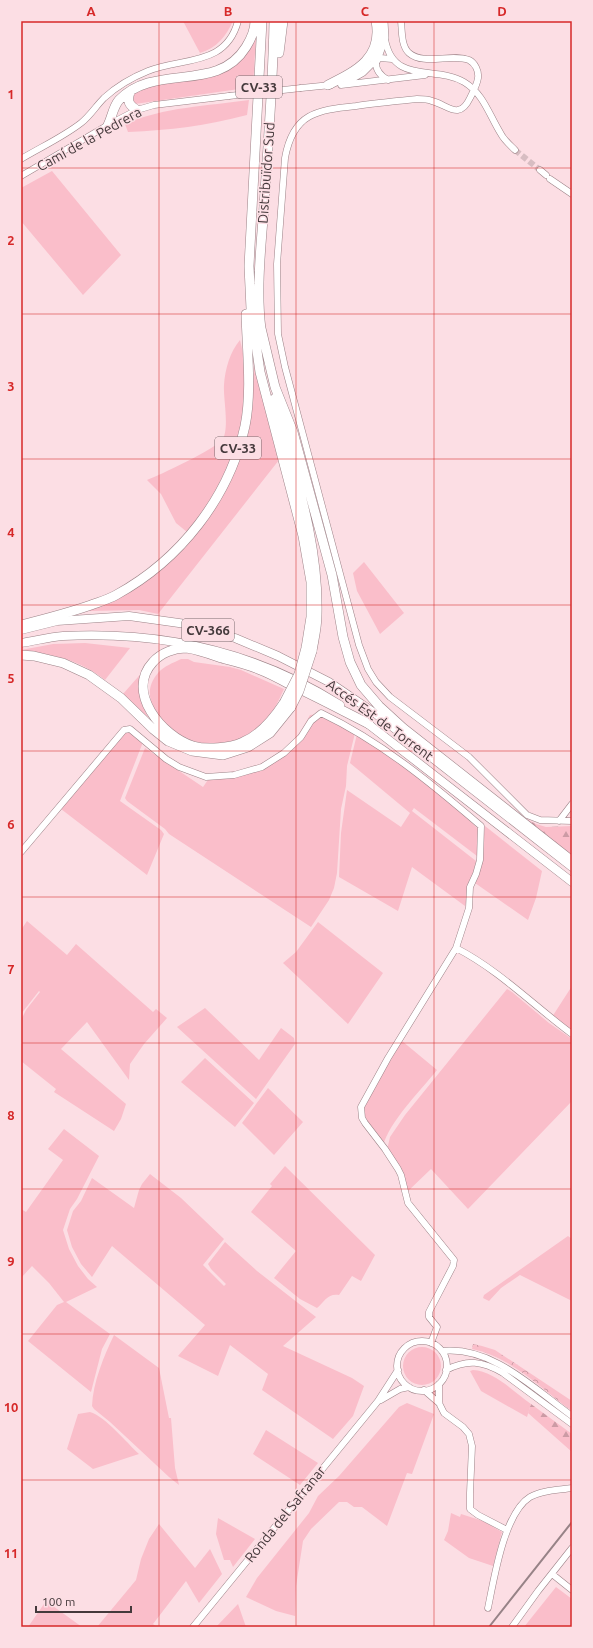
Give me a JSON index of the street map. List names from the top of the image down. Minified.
{"streets":{"highway":["CV-33","Distribuïdor Sud"],"main road":["CV-366","Accés Est de Torrent"],"street":["Camí de la Pedrera","Ronda del Safranar"]},"crossings":[["CV-33","Distribuïdor Sud"]],"scale_bar":"100 m","grid":{"columns":["A","B","C","D"],"rows":["1","2","3","4","5","6","7","8","9","10","11"]}}
